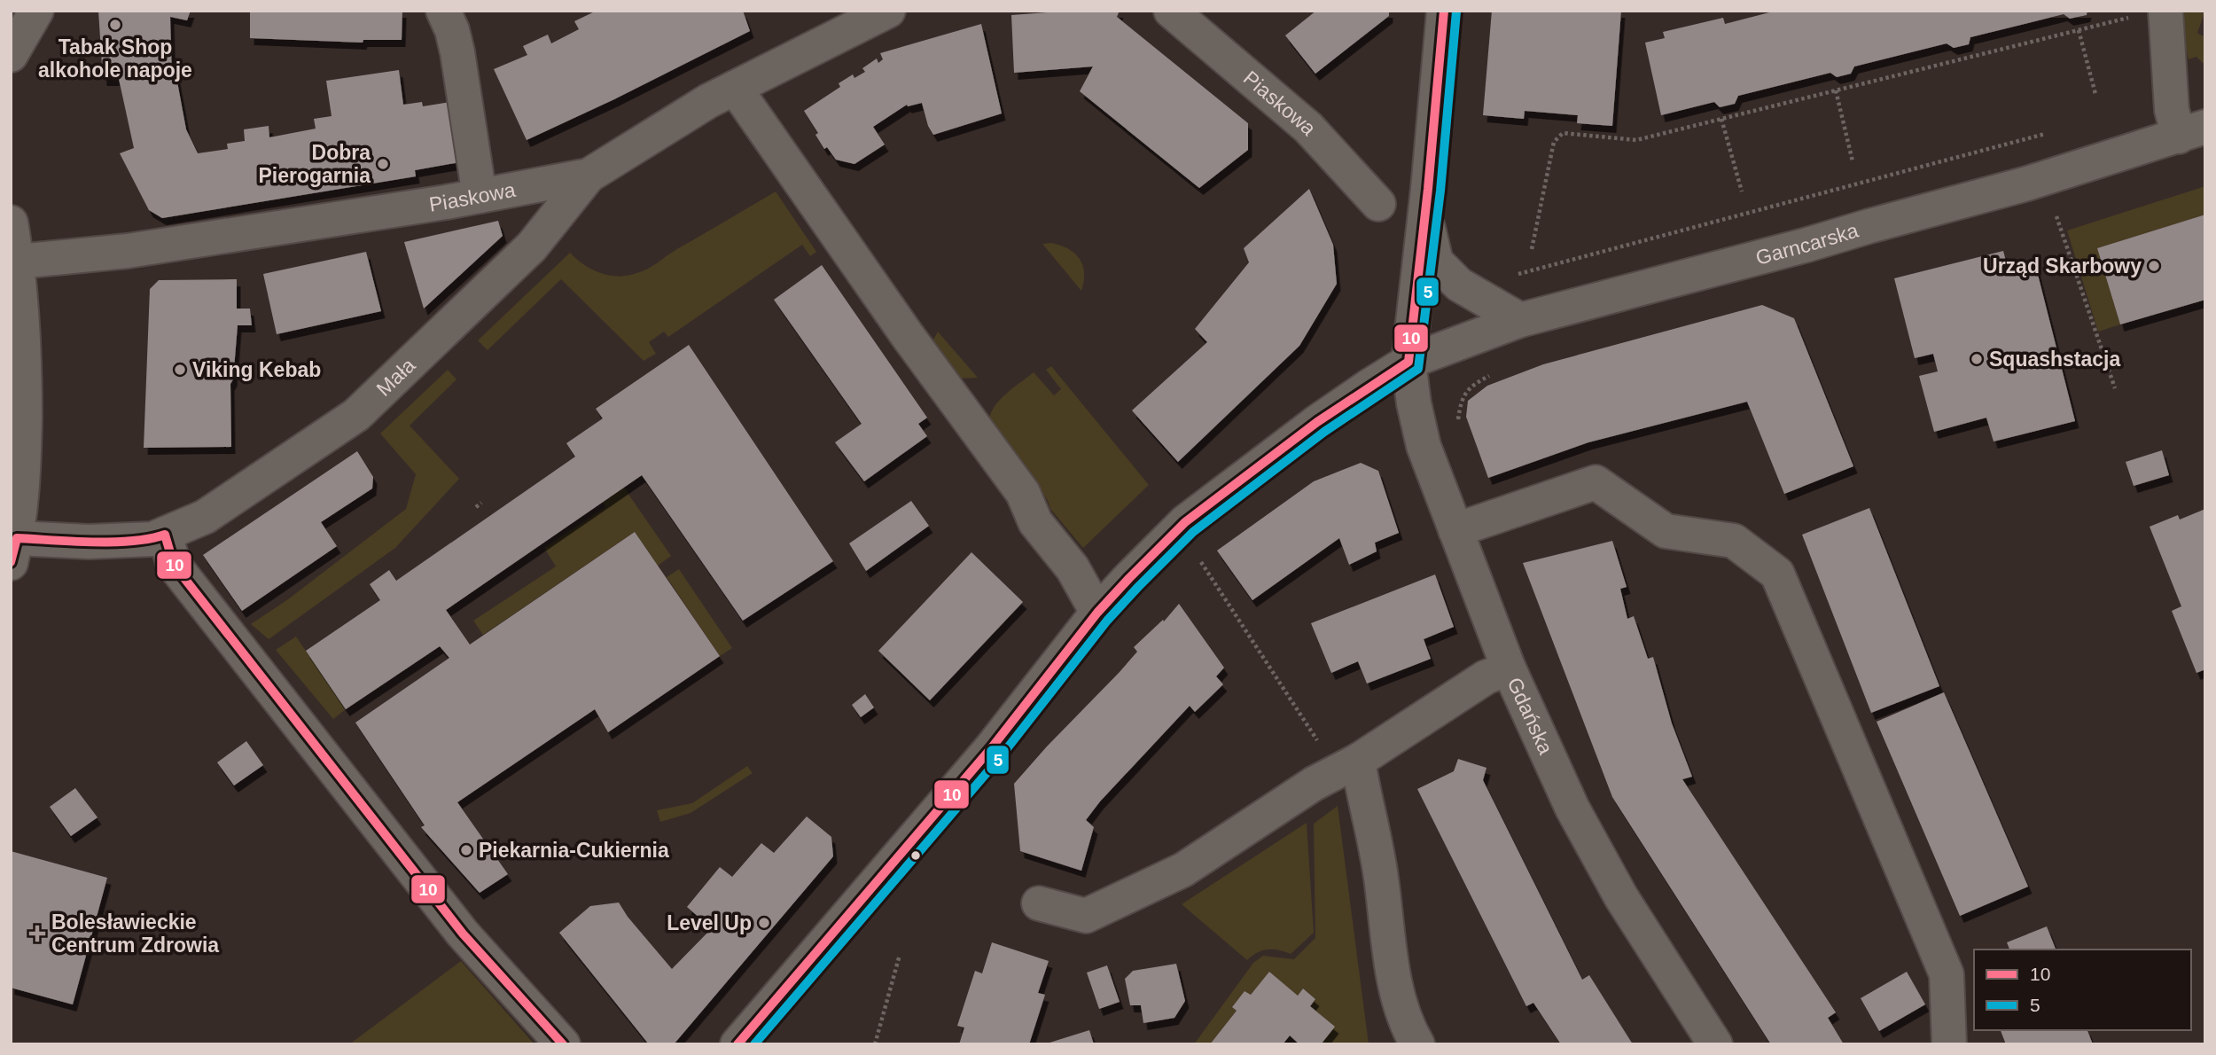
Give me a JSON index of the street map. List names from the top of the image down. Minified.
{"streets":{"street":["Piaskowa","Garncarska","Mała","Gdańska"]},"crossings":[["Piaskowa","Mała"],["Garncarska","Gdańska"]],"places":{"other":["Tabak Shop alkohole napoje","Dobra Pierogarnia","Urząd Skarbowy","Squashstacja","Viking Kebab","Piekarnia-Cukiernia","Level Up"],"health":["Bolesławieckie Centrum Zdrowia"]},"lines":["transit line 10","transit line 5"],"legend":["10","5"]}
